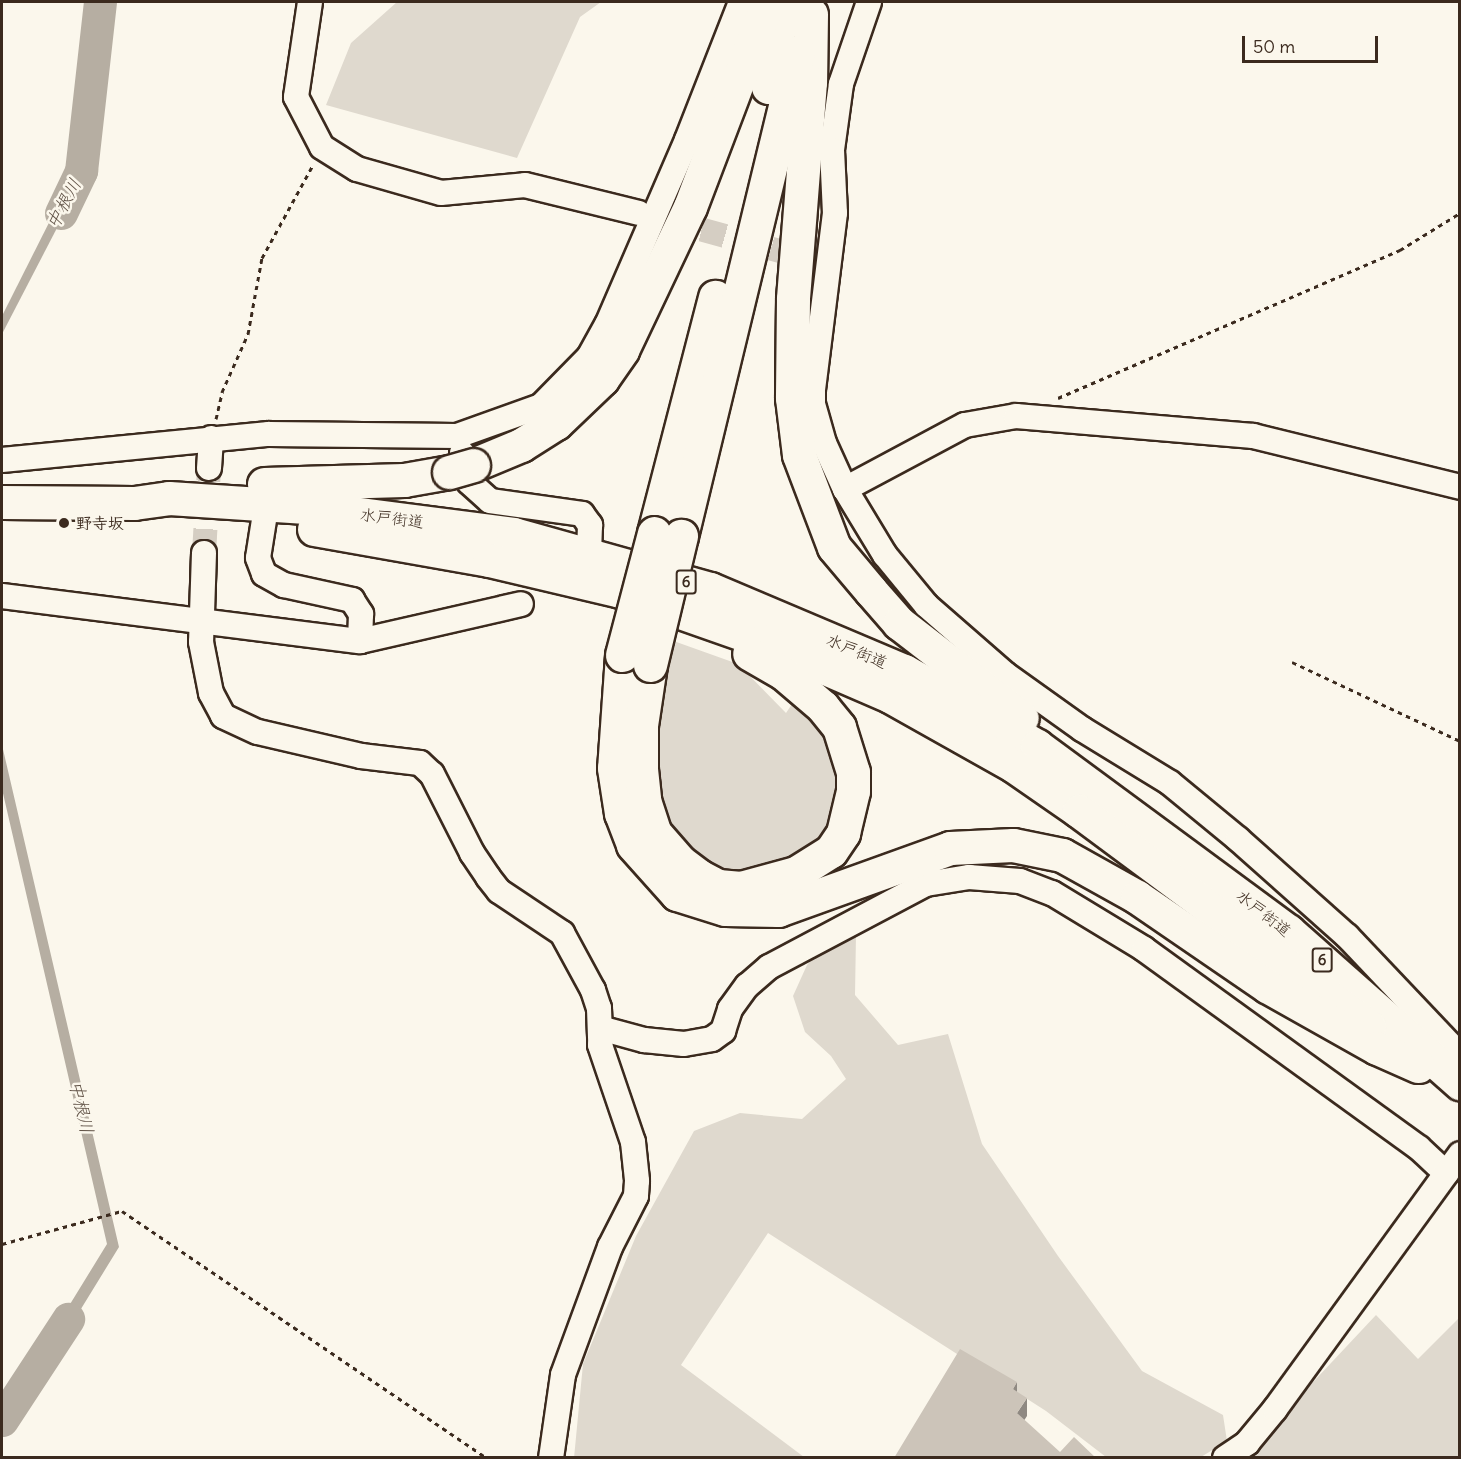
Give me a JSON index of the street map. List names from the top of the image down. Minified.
{"streets":{"highway":["水戸街道","6"]},"water":["中根川"],"places":["野寺坂"],"scale_bar":"50 m"}
